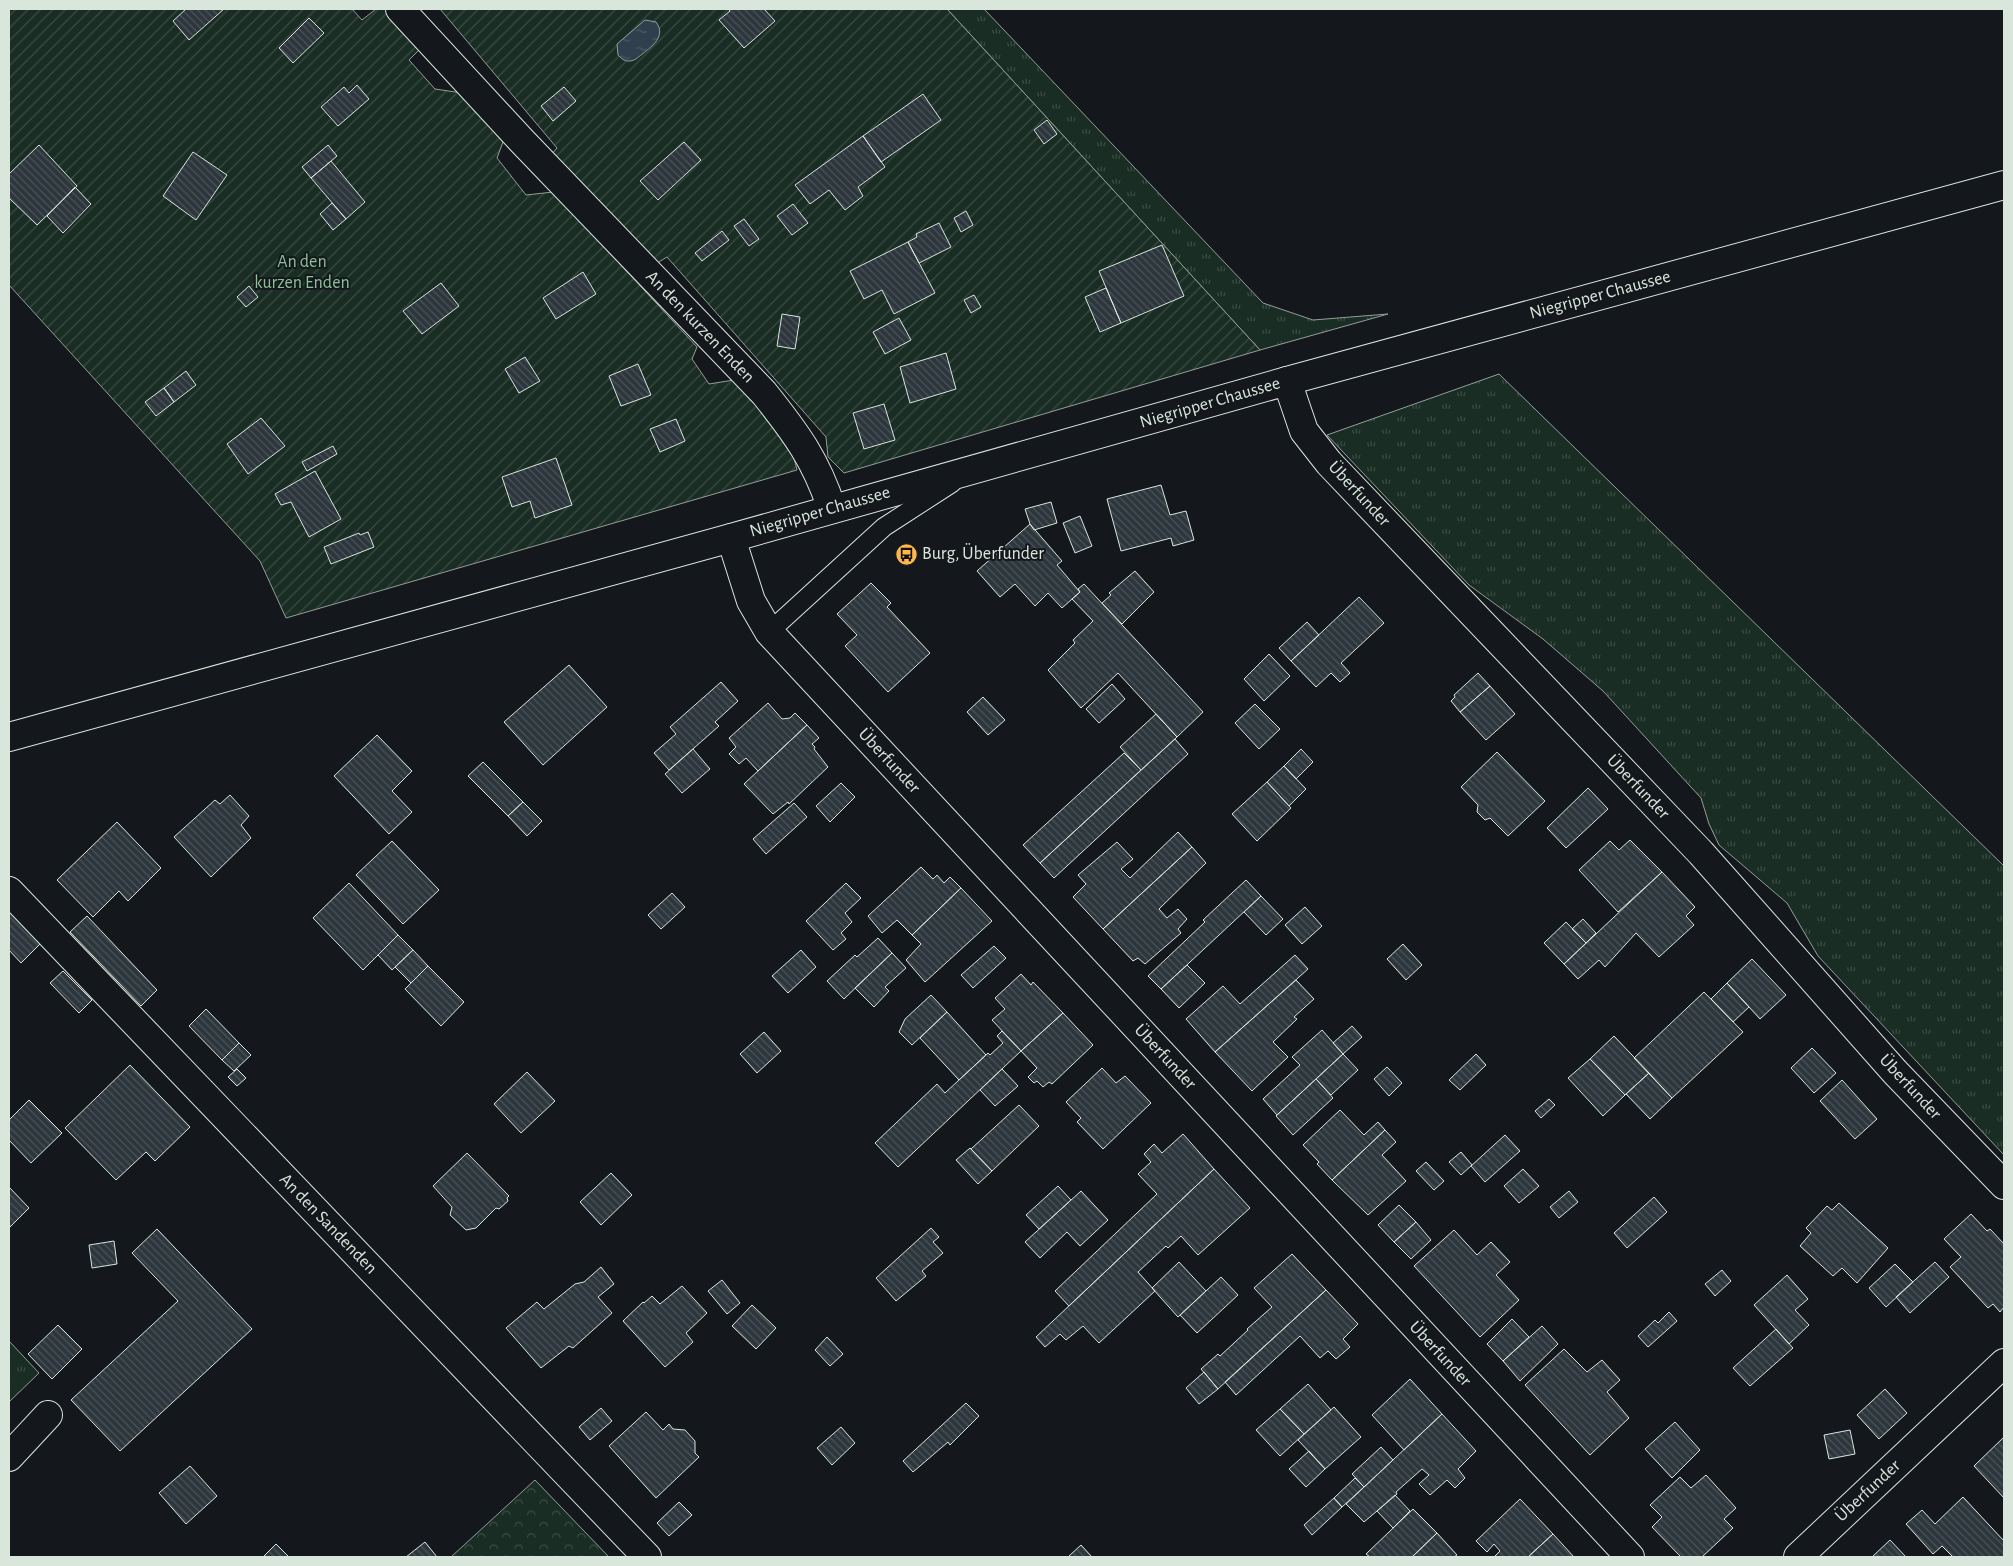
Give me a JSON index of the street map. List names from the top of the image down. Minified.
{"streets":{"street":["Niegripper Chaussee","An den kurzen Enden","Überfunder","An den Sandenden"]},"crossings":[["Niegripper Chaussee","An den kurzen Enden"],["Niegripper Chaussee","Überfunder"]],"parks":["An den kurzen Enden"],"places":{"bus stop":["Burg, Überfunder"]}}
